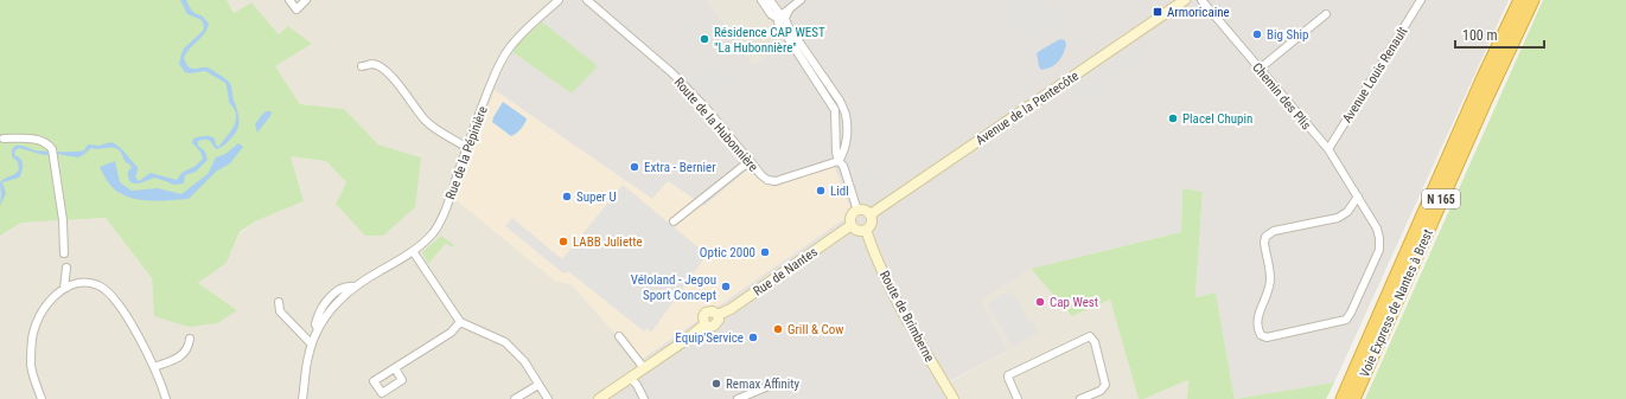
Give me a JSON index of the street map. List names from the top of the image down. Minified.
{"streets":{"highway":["N 165","Voie Express de Nantes à Brest"],"main road":["Avenue de la Pentecôte","Rue de Nantes","Route de Brimberne"],"street":["Avenue Louis Renault","Chemin des Plis","Route de la Hubonnière","Rue de la Pépinière"]},"crossings":[["Avenue Louis Renault","Chemin des Plis"],["Avenue de la Pentecôte","Rue de Nantes"],["Avenue de la Pentecôte","Route de Brimberne"],["Rue de Nantes","Route de Brimberne"]],"places":{"transit":["Armoricaine"],"other":["Big Ship","Résidence CAP WEST \"La Hubonnière\"","Placel Chupin","Extra - Bernier","Lidl","Super U","LABB Juliette","Optic 2000","Véloland - Jegou Sport Concept","Cap West","Grill & Cow","Equip'Service","Remax Affinity"]},"scale_bar":"100 m"}
